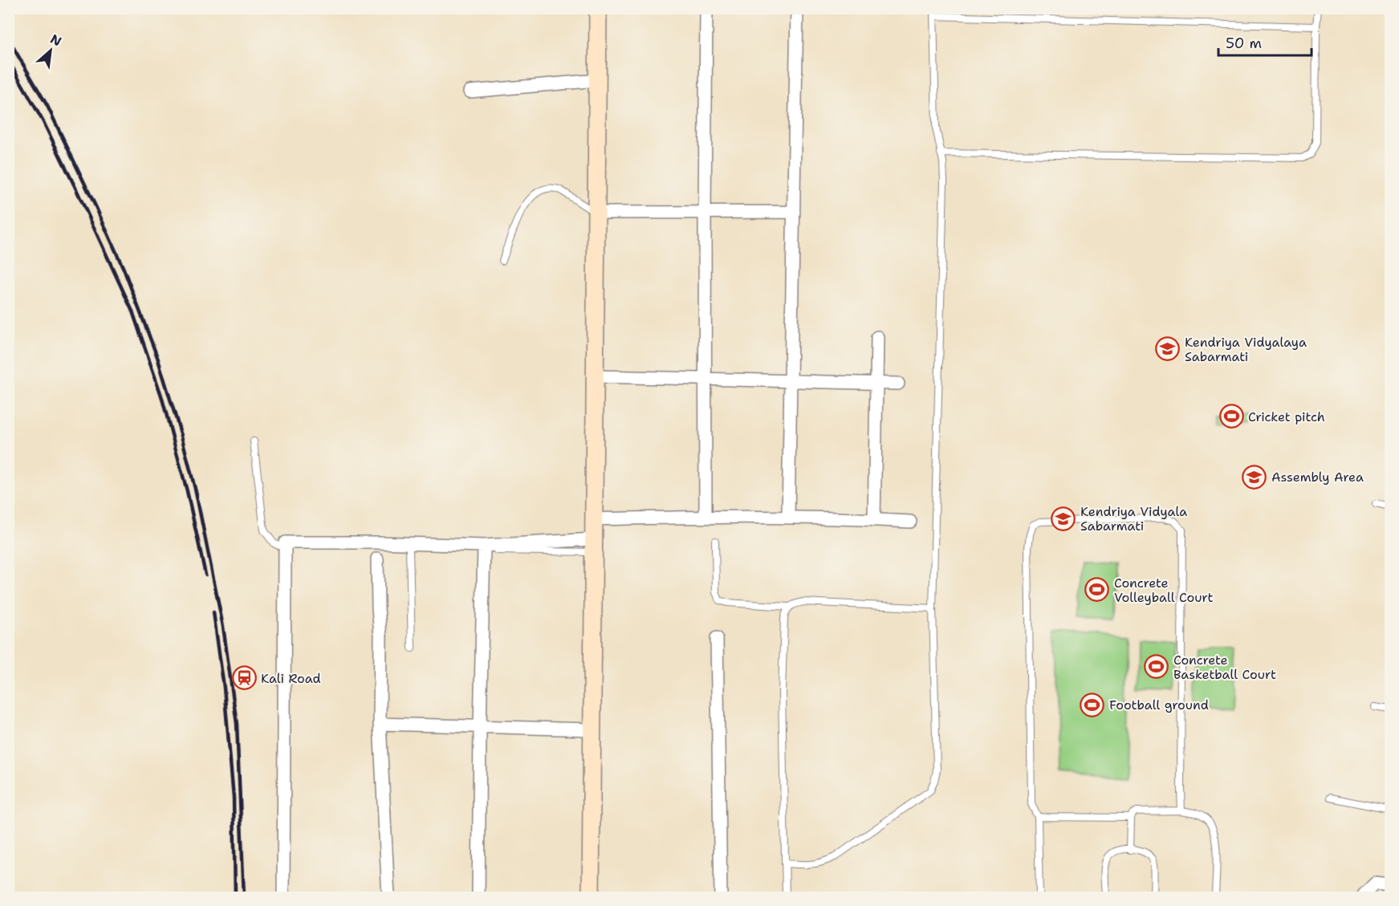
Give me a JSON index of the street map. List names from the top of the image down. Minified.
{"places":{"school or university":["Kendriya Vidyalaya Sabarmati","Assembly Area","Kendriya Vidyala Sabarmati"],"sports":["Cricket pitch","Concrete Volleyball Court","Concrete Basketball Court","Football ground"],"station":["Kali Road"]},"scale_bar":"50 m","north":"top right"}
